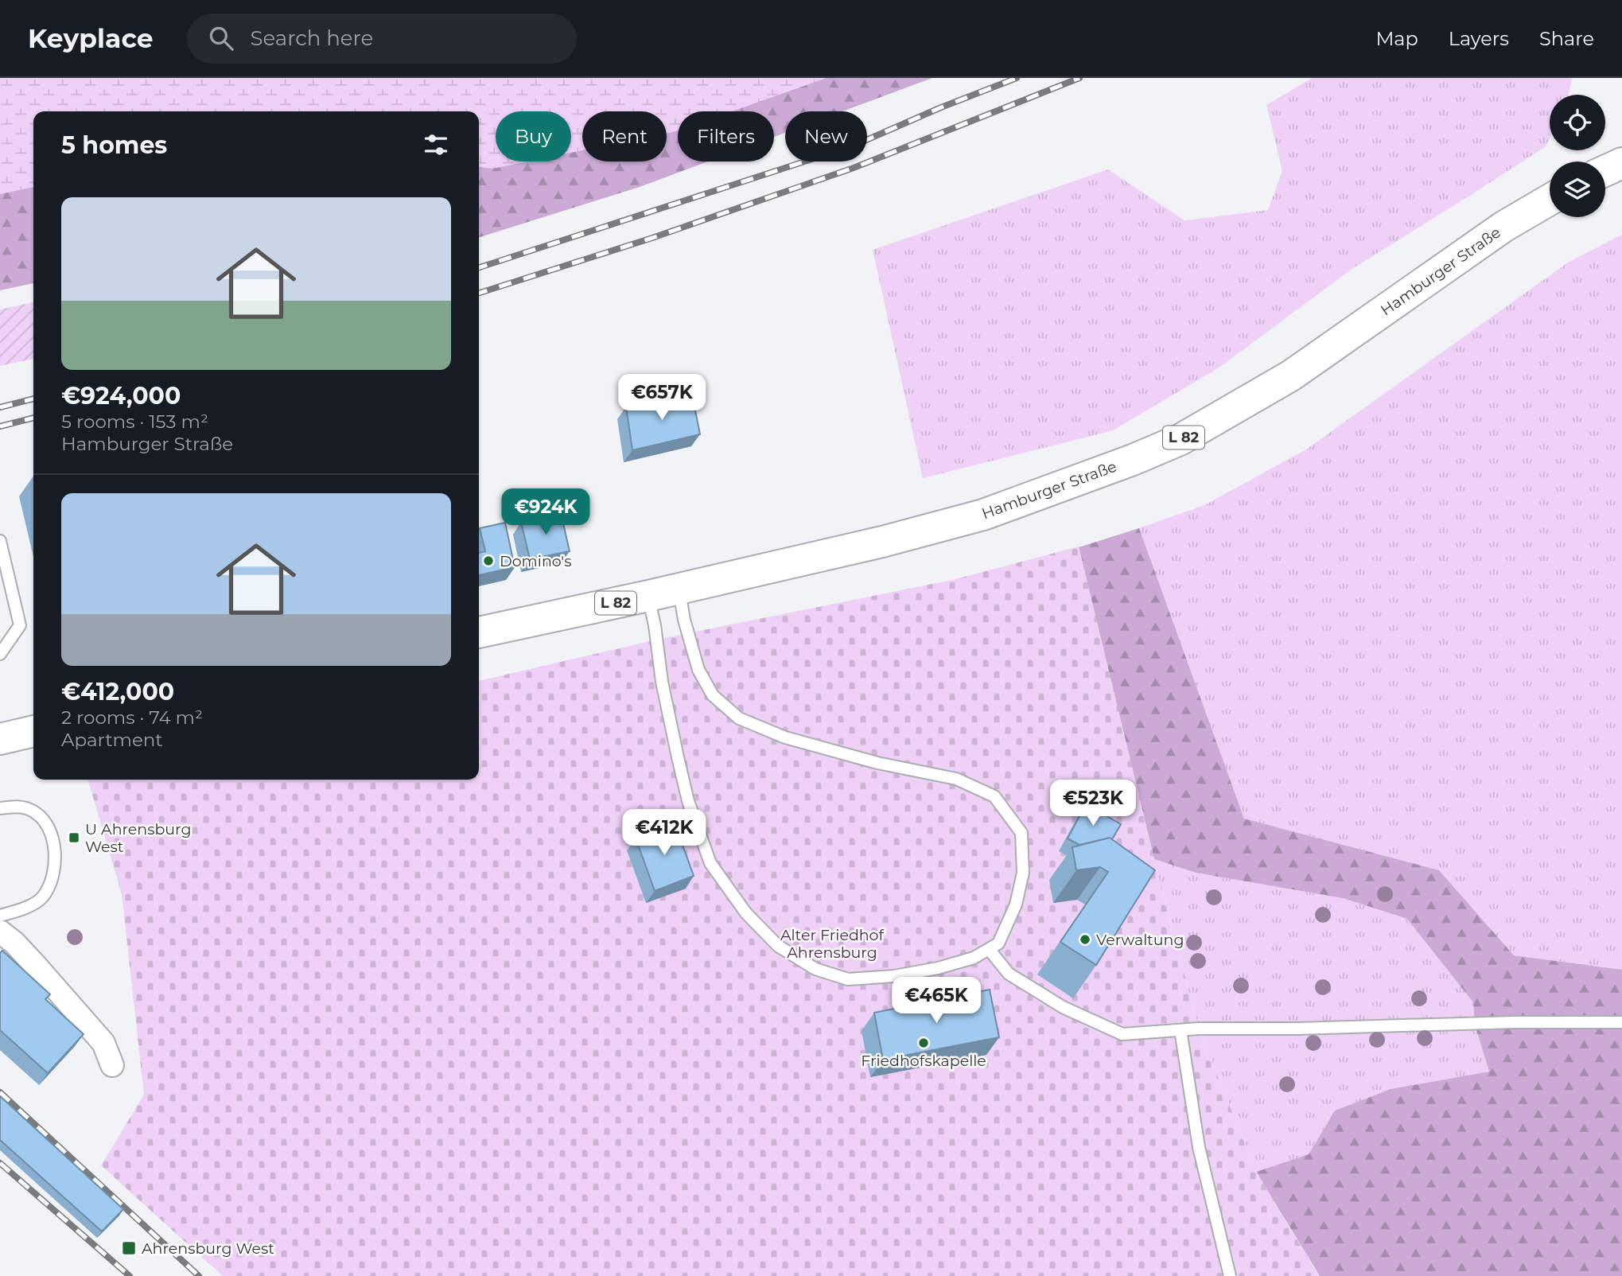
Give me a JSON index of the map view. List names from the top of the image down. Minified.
{"streets":{"main road":["Hamburger Straße","L 82"]},"parks":["Alter Friedhof Ahrensburg"],"places":{"other":["Domino's","Verwaltung","Friedhofskapelle"],"transit":["U Ahrensburg West","Ahrensburg West"]},"page":{"header":"Keyplace","search":"Search here","nav":["Map","Layers","Share"],"chip":["Buy","Rent","Filters","New"],"heading":"5 homes","list":[{"name":"€924,000","note":"5 rooms · 153 m² · Hamburger Straße"},{"name":"€412,000","note":"2 rooms · 74 m² · Apartment"}],"price":["€657K","€924K","€523K","€412K","€465K"]}}
